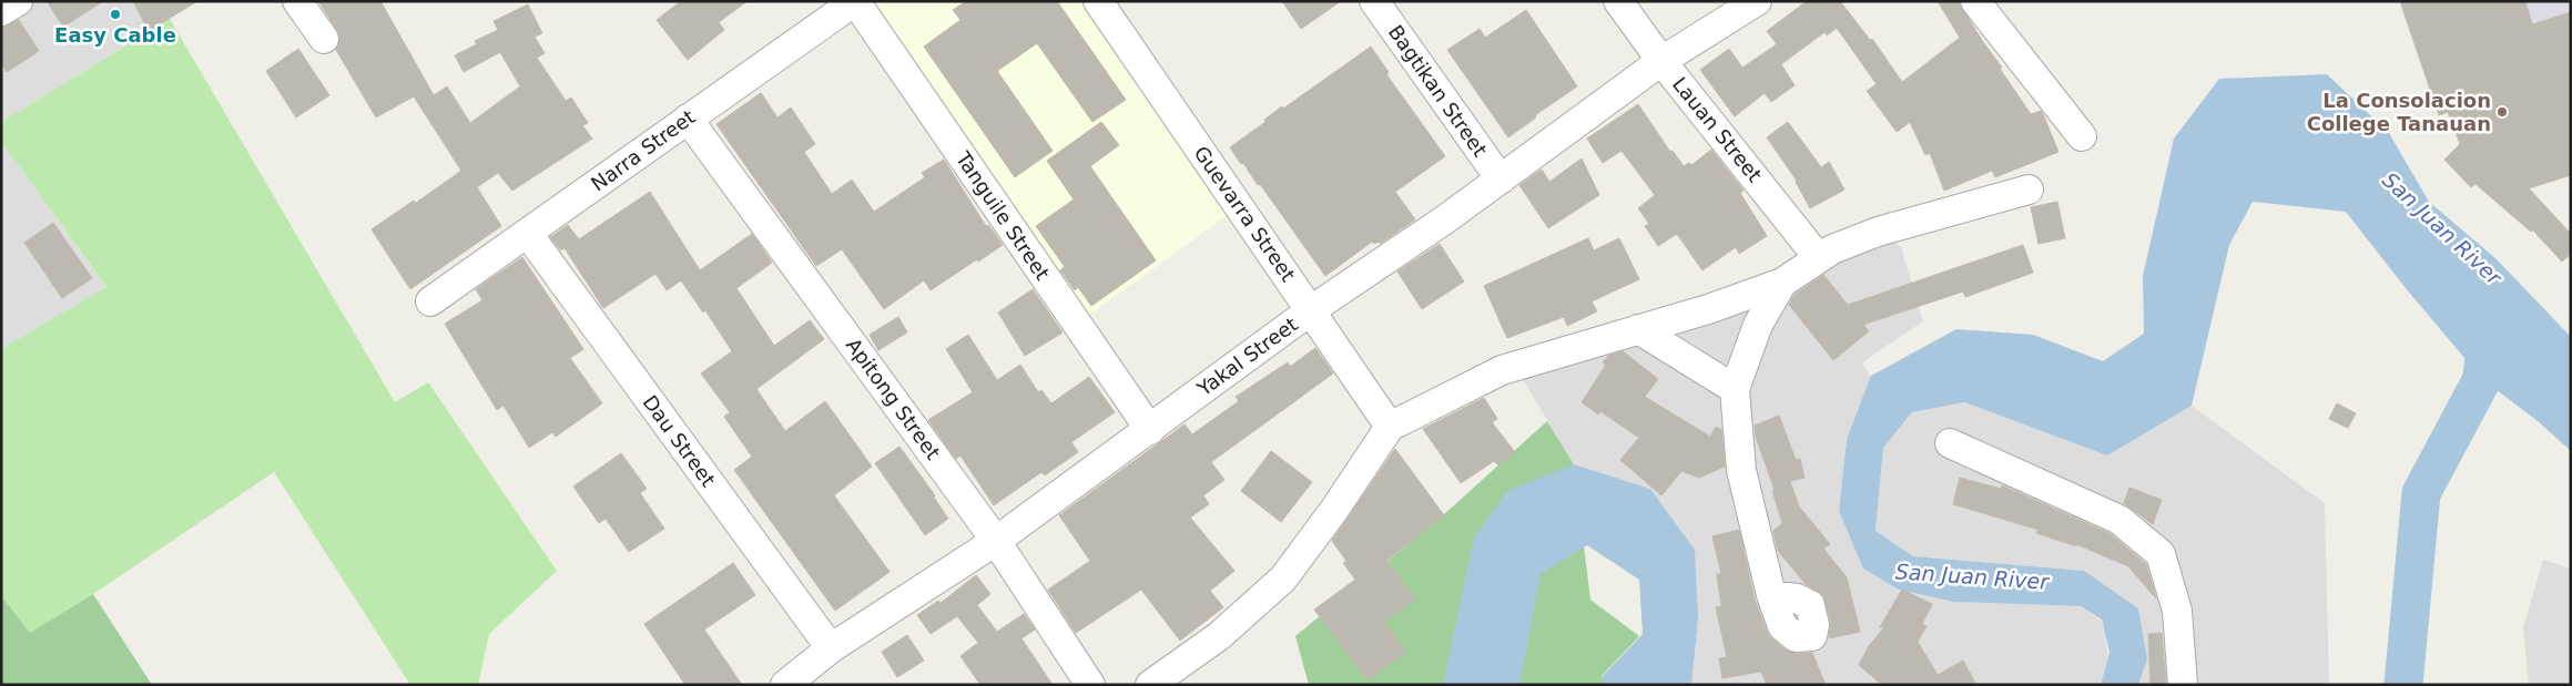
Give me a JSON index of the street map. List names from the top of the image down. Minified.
{"streets":{"street":["Bagtikan Street","Lauan Street","Narra Street","Guevarra Street","Tanguile Street","Yakal Street","Apitong Street","Dau Street"]},"crossings":[["Bagtikan Street","Yakal Street"],["Lauan Street","Yakal Street"],["Narra Street","Tanguile Street"],["Narra Street","Apitong Street"],["Narra Street","Dau Street"],["Guevarra Street","Yakal Street"],["Tanguile Street","Yakal Street"],["Yakal Street","Apitong Street"],["Yakal Street","Dau Street"]],"water":["San Juan River"],"places":["Easy Cable","La Consolacion College Tanauan"]}
